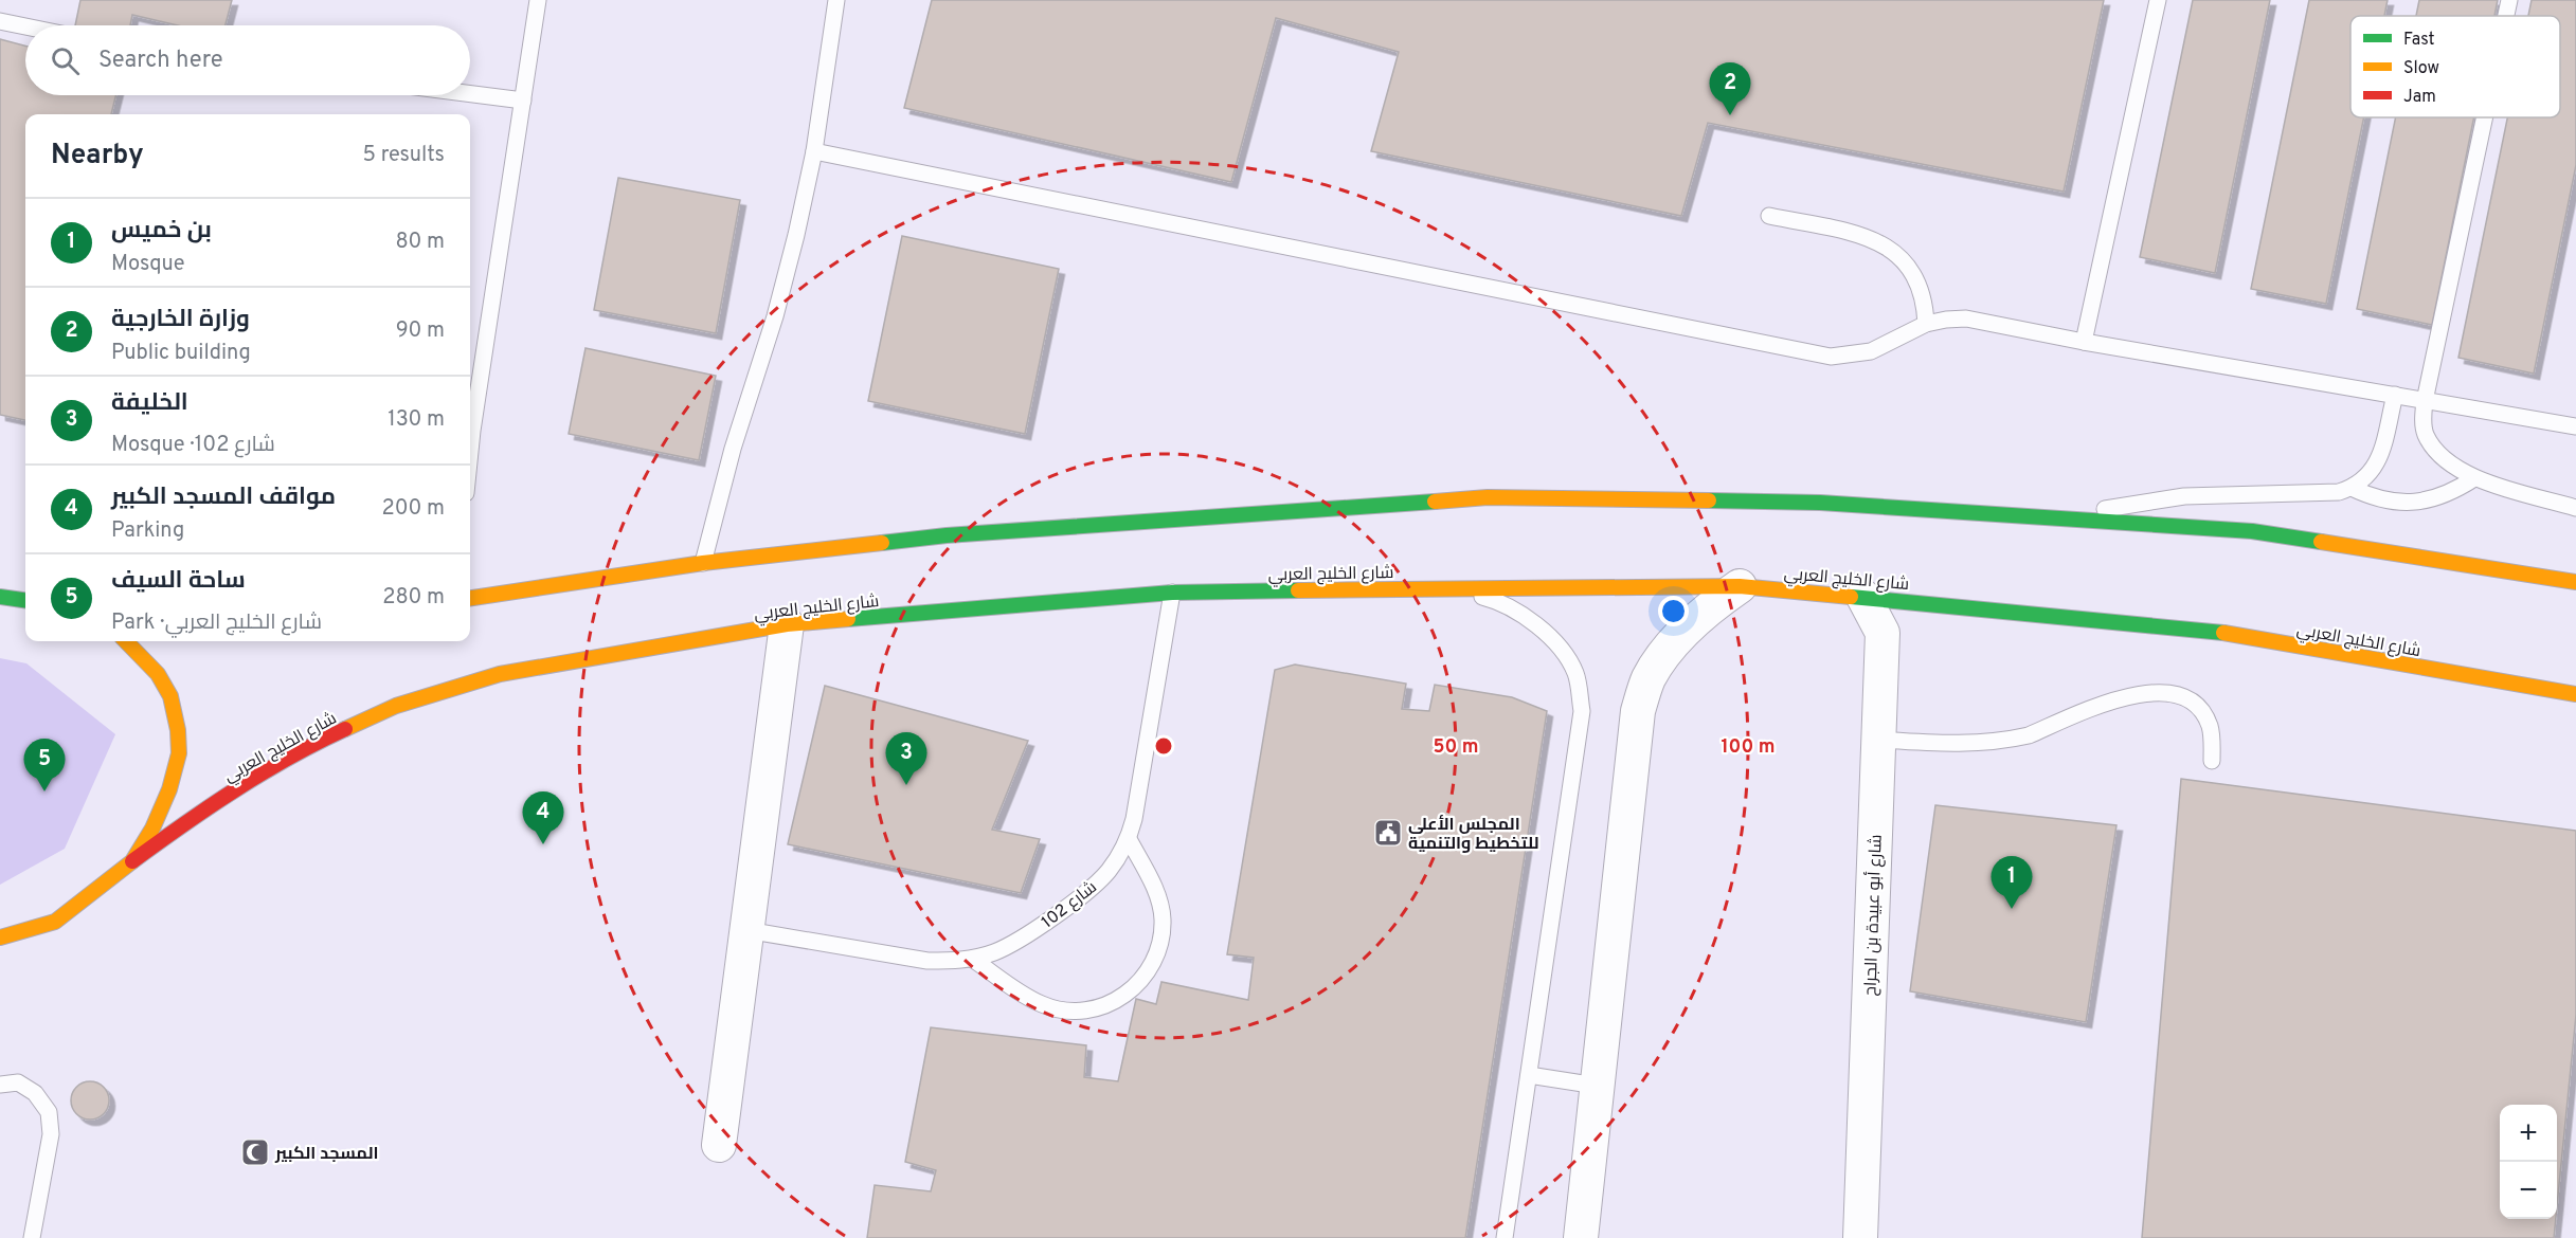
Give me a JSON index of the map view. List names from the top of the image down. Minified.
{"streets":{"main road":["شارع الخليج العربي"],"street":["شارع أبو عبيدة بن الجراح"],"lane":["شارع 102"]},"crossings":[["شارع الخليج العربي","شارع 102"],["شارع الخليج العربي","شارع أبو عبيدة بن الجراح"]],"places":{"public building":["المجلس الأعلى للتخطيط والتنمية"],"mosque":["المسجد الكبير"]},"legend":["Fast","Slow","Jam"],"page":{"search":"Search here","pins":["2","3","5","4","1"],"heading":["Nearby","5 results"],"list":[{"mark":"1","name":"بن خميس","note":"Mosque","value":"80 m"},{"mark":"2","name":"وزارة الخارجية","note":"Public building","value":"90 m"},{"mark":"3","name":"الخليفة","note":"Mosque · شارع 102","value":"130 m"},{"mark":"4","name":"مواقف المسجد الكبير","note":"Parking","value":"200 m"},{"mark":"5","name":"ساحة السيف","note":"Park · شارع الخليج العربي","value":"280 m"}],"map_buttons":["+","−"]},"rings":["50 m","100 m"]}
